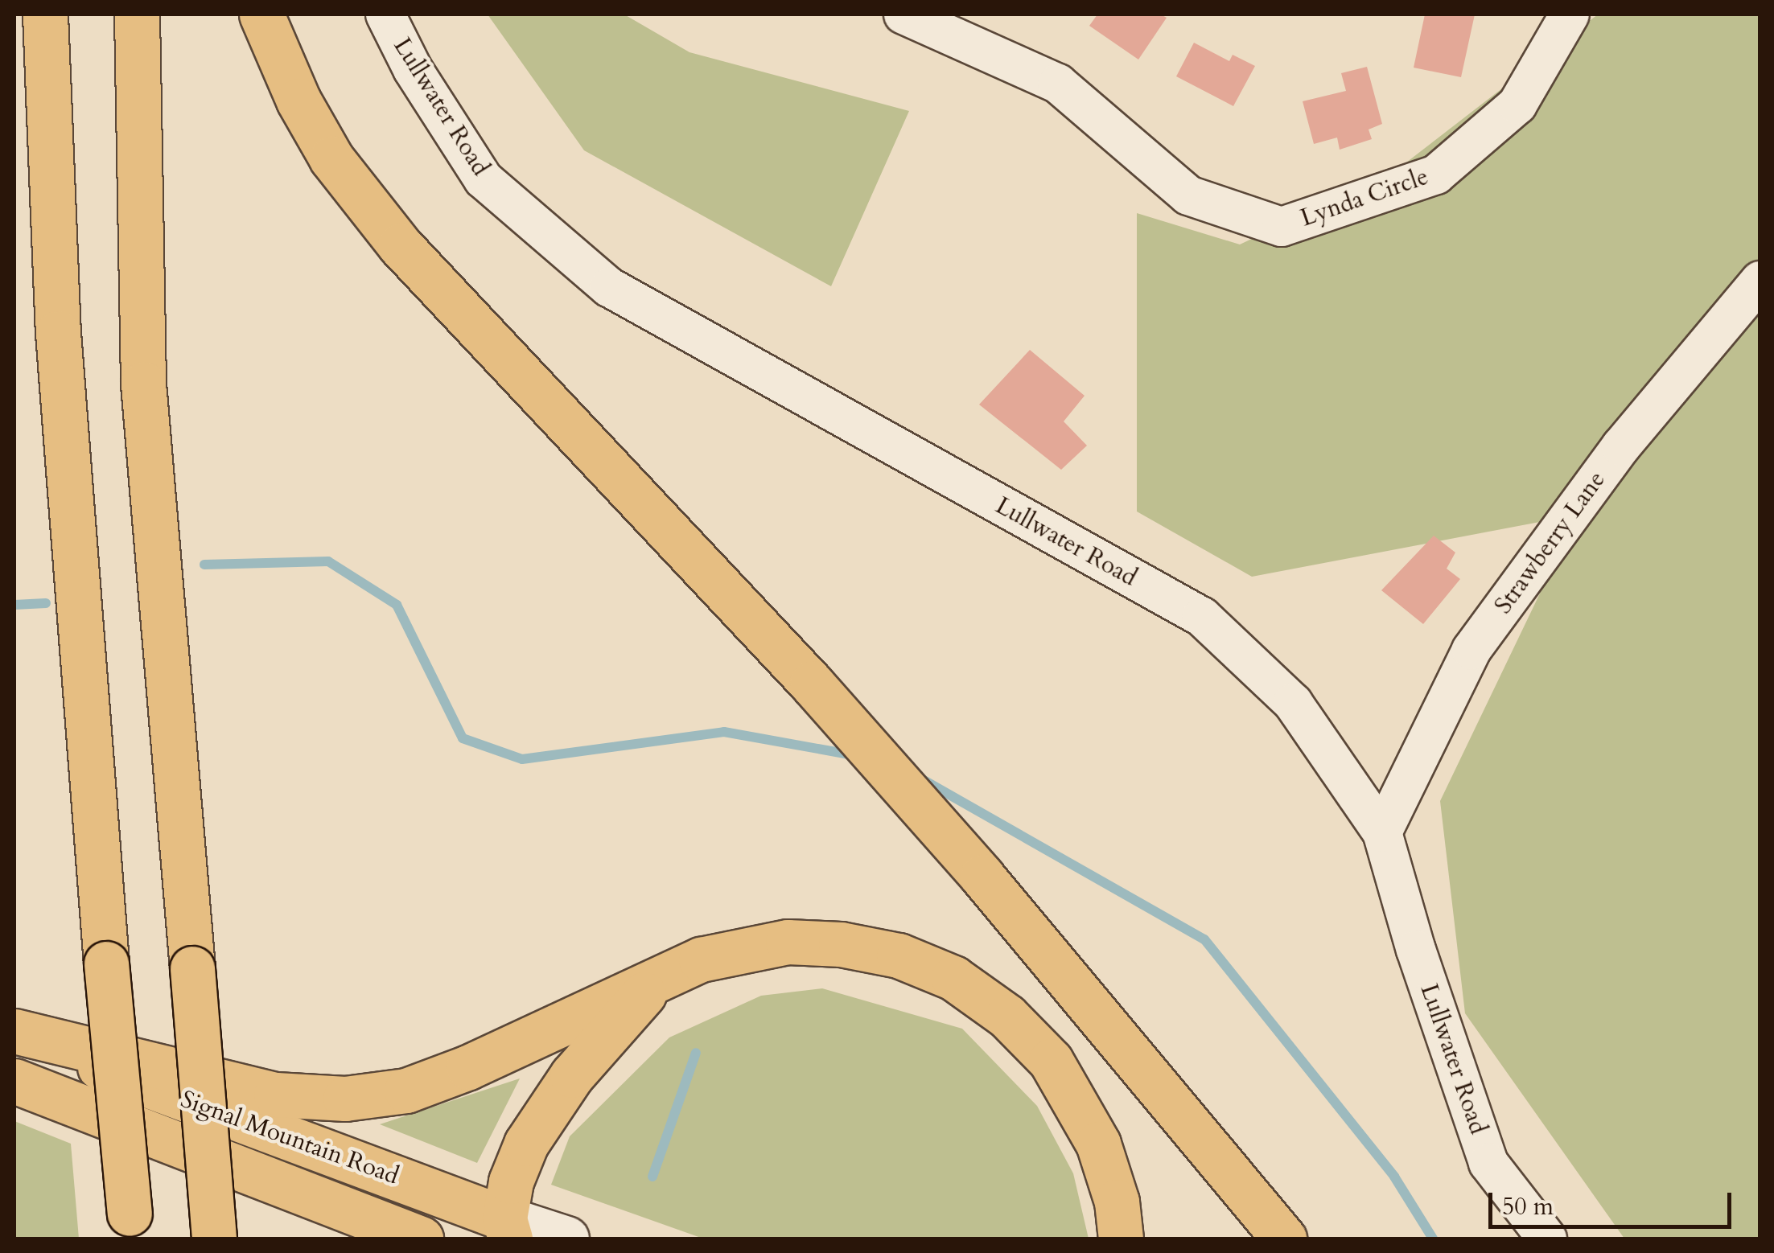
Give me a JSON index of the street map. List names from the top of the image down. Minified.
{"streets":{"main road":["Signal Mountain Road"],"street":["Lullwater Road","Lynda Circle","Strawberry Lane"]},"crossings":[["Lullwater Road","Strawberry Lane"]],"scale_bar":"50 m"}
